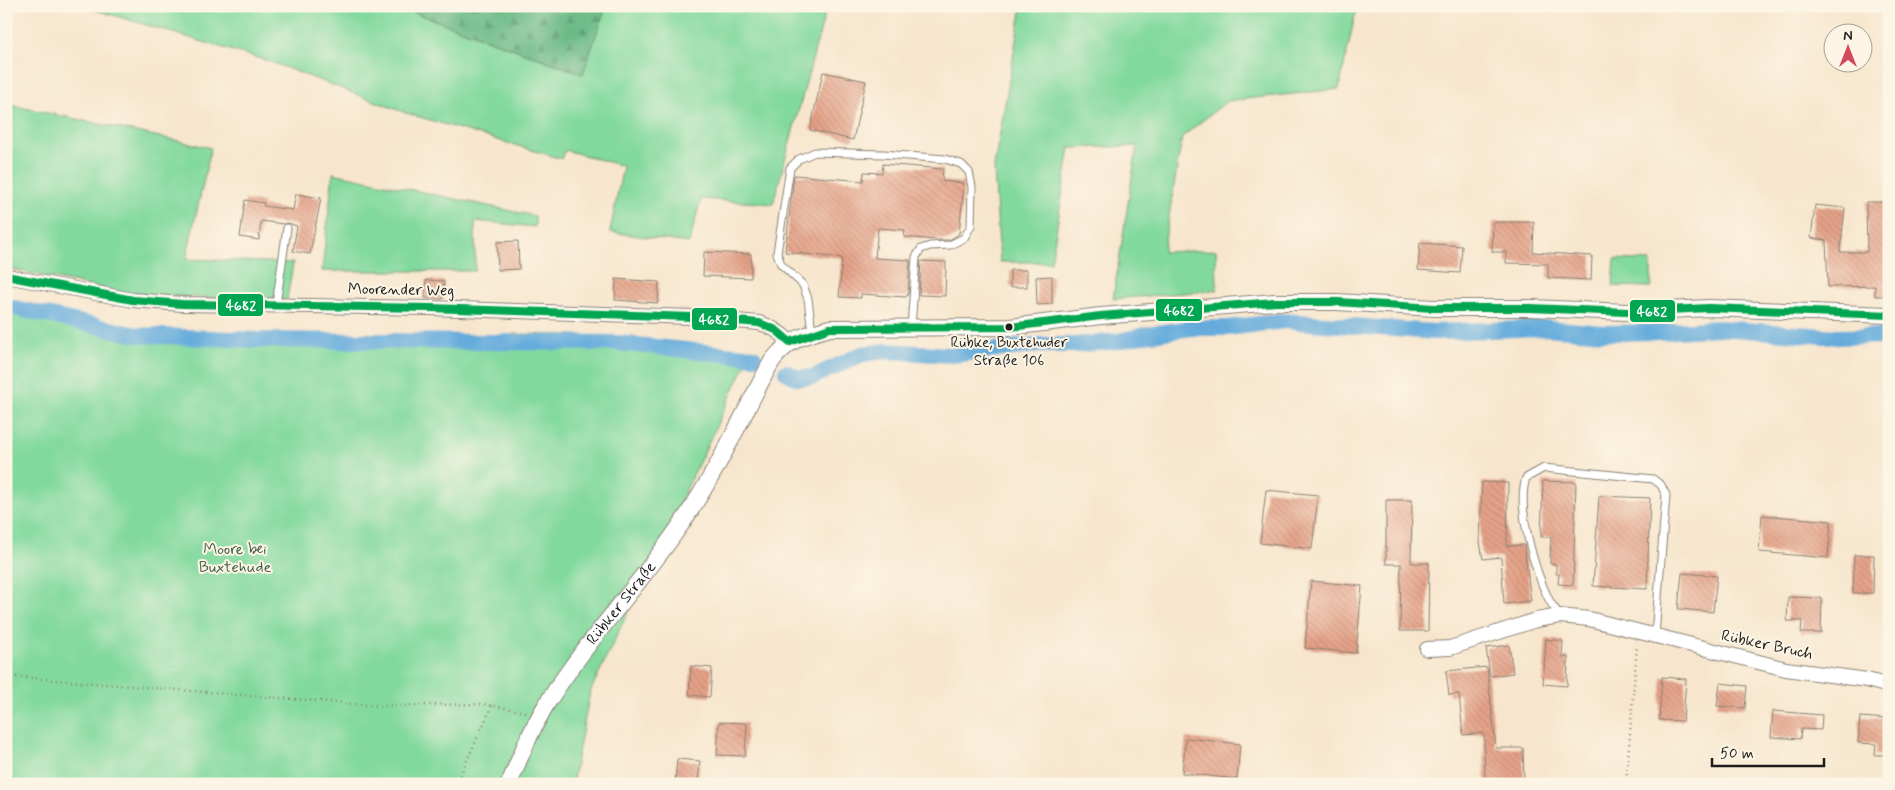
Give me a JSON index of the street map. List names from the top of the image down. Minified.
{"streets":{"street":["Moorender Weg","Rübker Straße","Rübker Bruch"]},"crossings":[["Moorender Weg","Rübker Straße"]],"parks":["Moore bei Buxtehude"],"places":["Rübke, Buxtehuder Straße 106"],"lines":["transit line 4682"],"scale_bar":"50 m","north":"top"}
